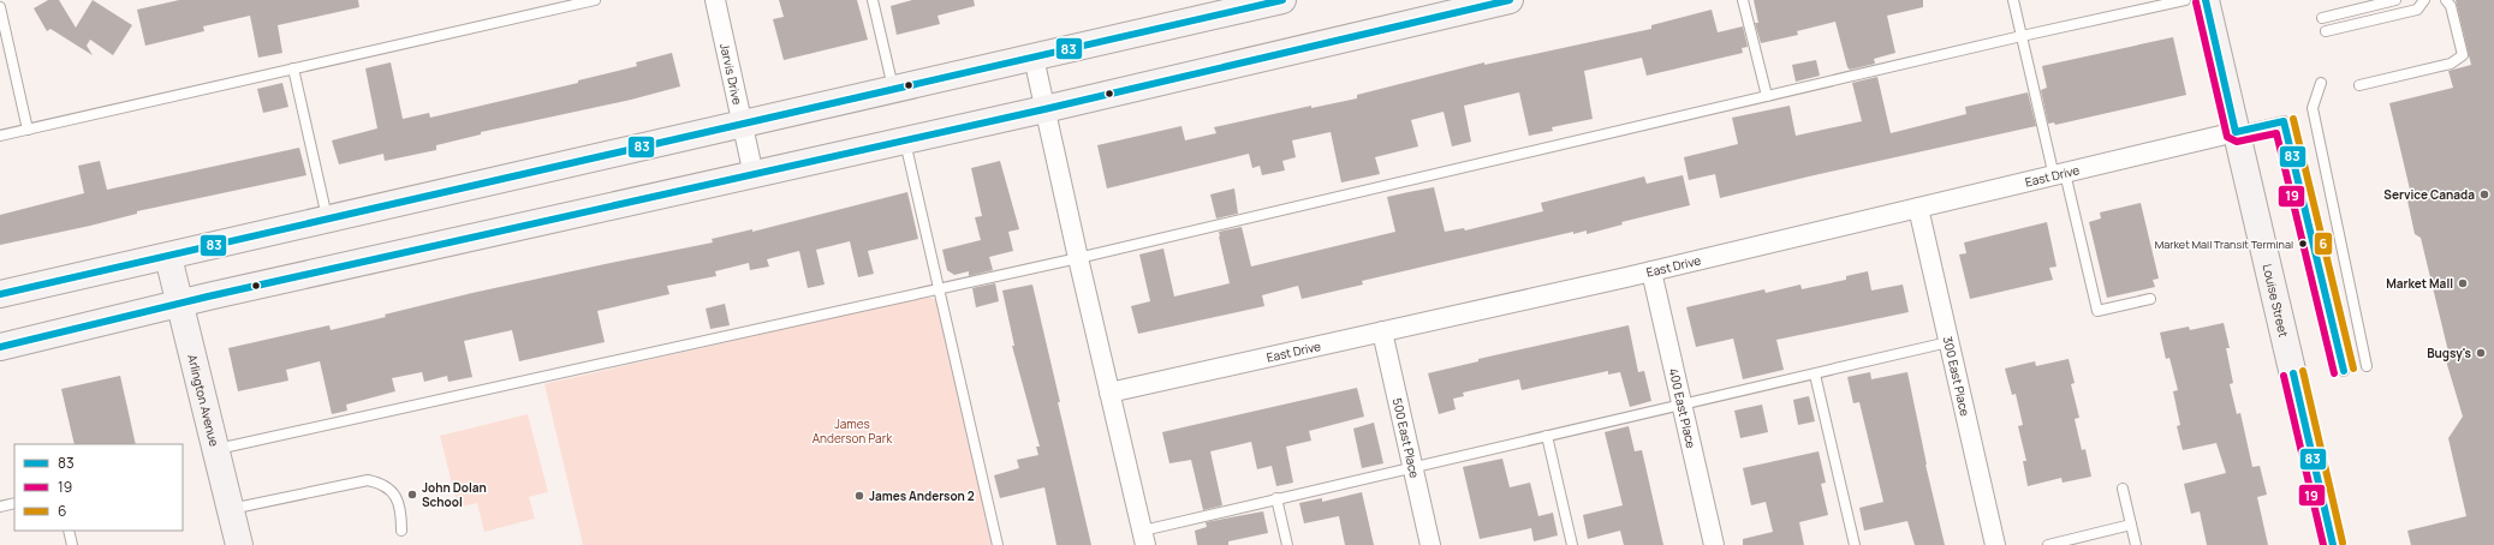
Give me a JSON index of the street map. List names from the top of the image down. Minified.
{"streets":{"main road":["Louise Street","Arlington Avenue"],"street":["Jarvis Drive","East Drive","300 East Place","400 East Place","500 East Place"]},"crossings":[["East Drive","Louise Street"],["East Drive","300 East Place"],["East Drive","400 East Place"],["East Drive","500 East Place"]],"parks":["James Anderson Park"],"places":["Service Canada","Market Mall Transit Terminal","Market Mall","Bugsy's","John Dolan School","James Anderson 2"],"lines":["transit line 83","transit line 19","transit line 6"],"legend":["83","19","6"]}
